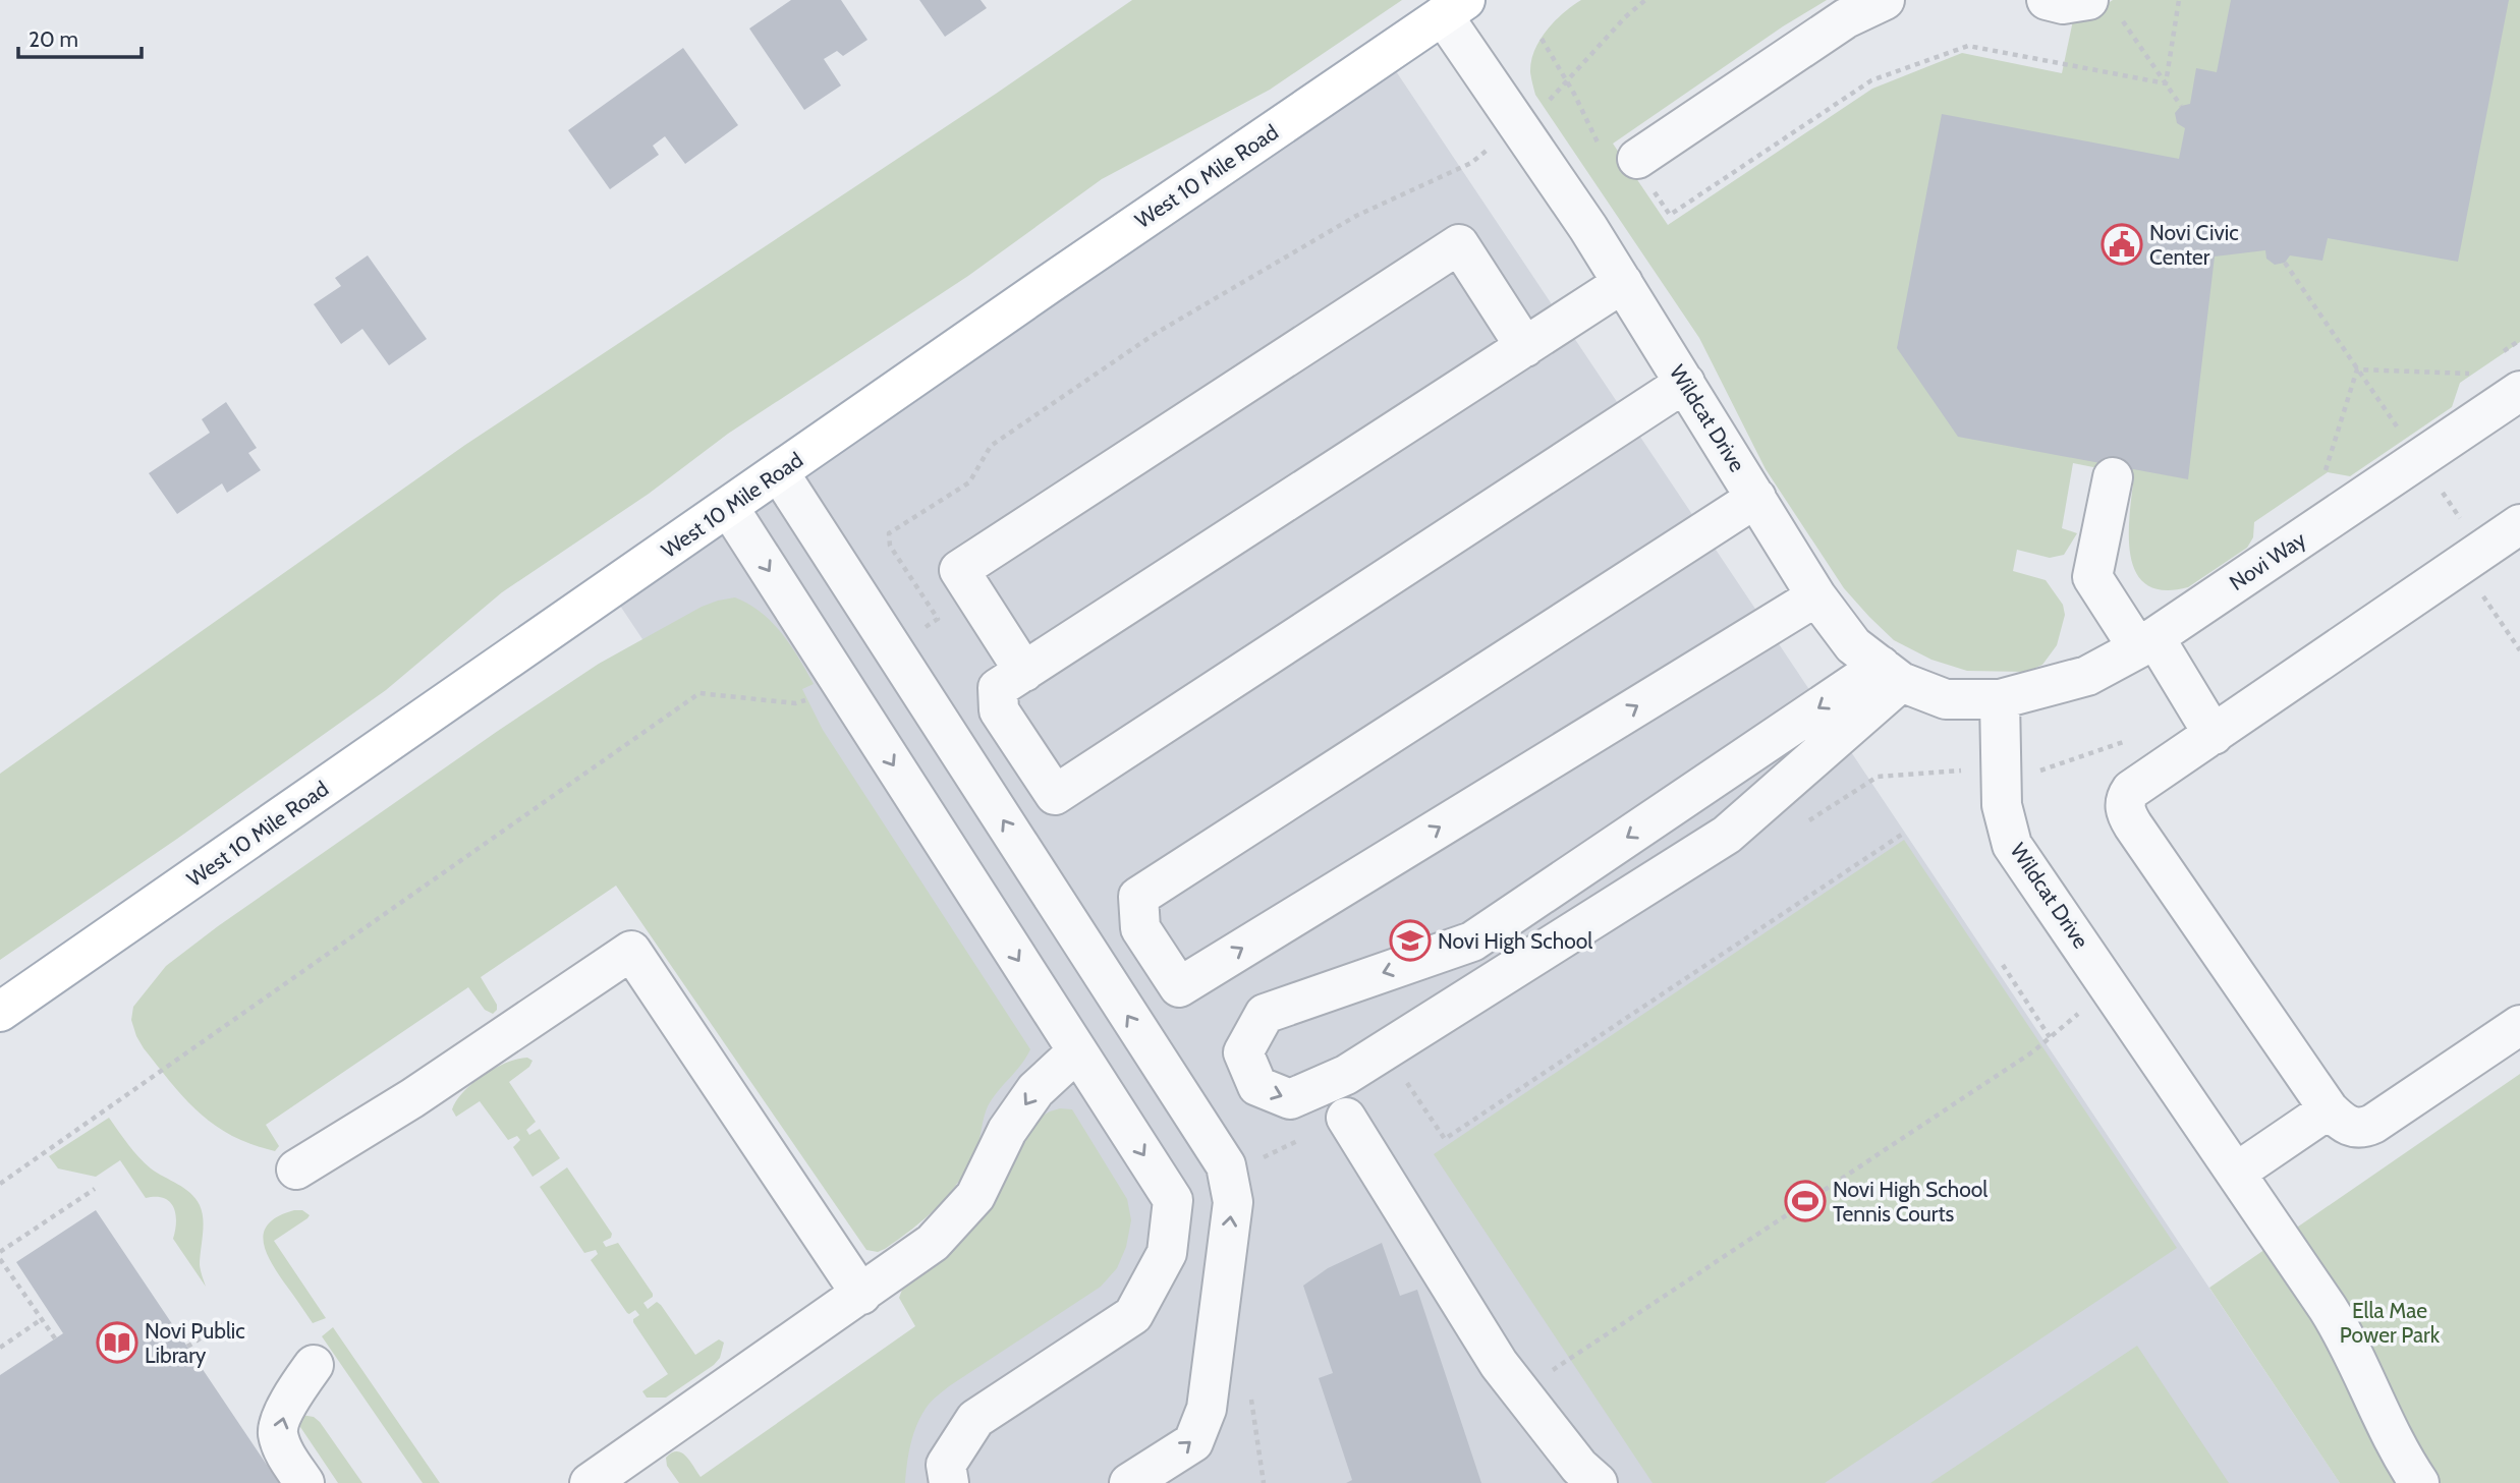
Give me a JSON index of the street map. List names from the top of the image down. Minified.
{"streets":{"main road":["West 10 Mile Road"],"street":["Wildcat Drive","Novi Way"]},"crossings":[["West 10 Mile Road","Wildcat Drive"],["Wildcat Drive","Novi Way"]],"parks":["Ella Mae Power Park"],"places":{"public building":["Novi Civic Center"],"school or university":["Novi High School"],"sports":["Novi High School Tennis Courts"],"library":["Novi Public Library"]},"scale_bar":"20 m"}
